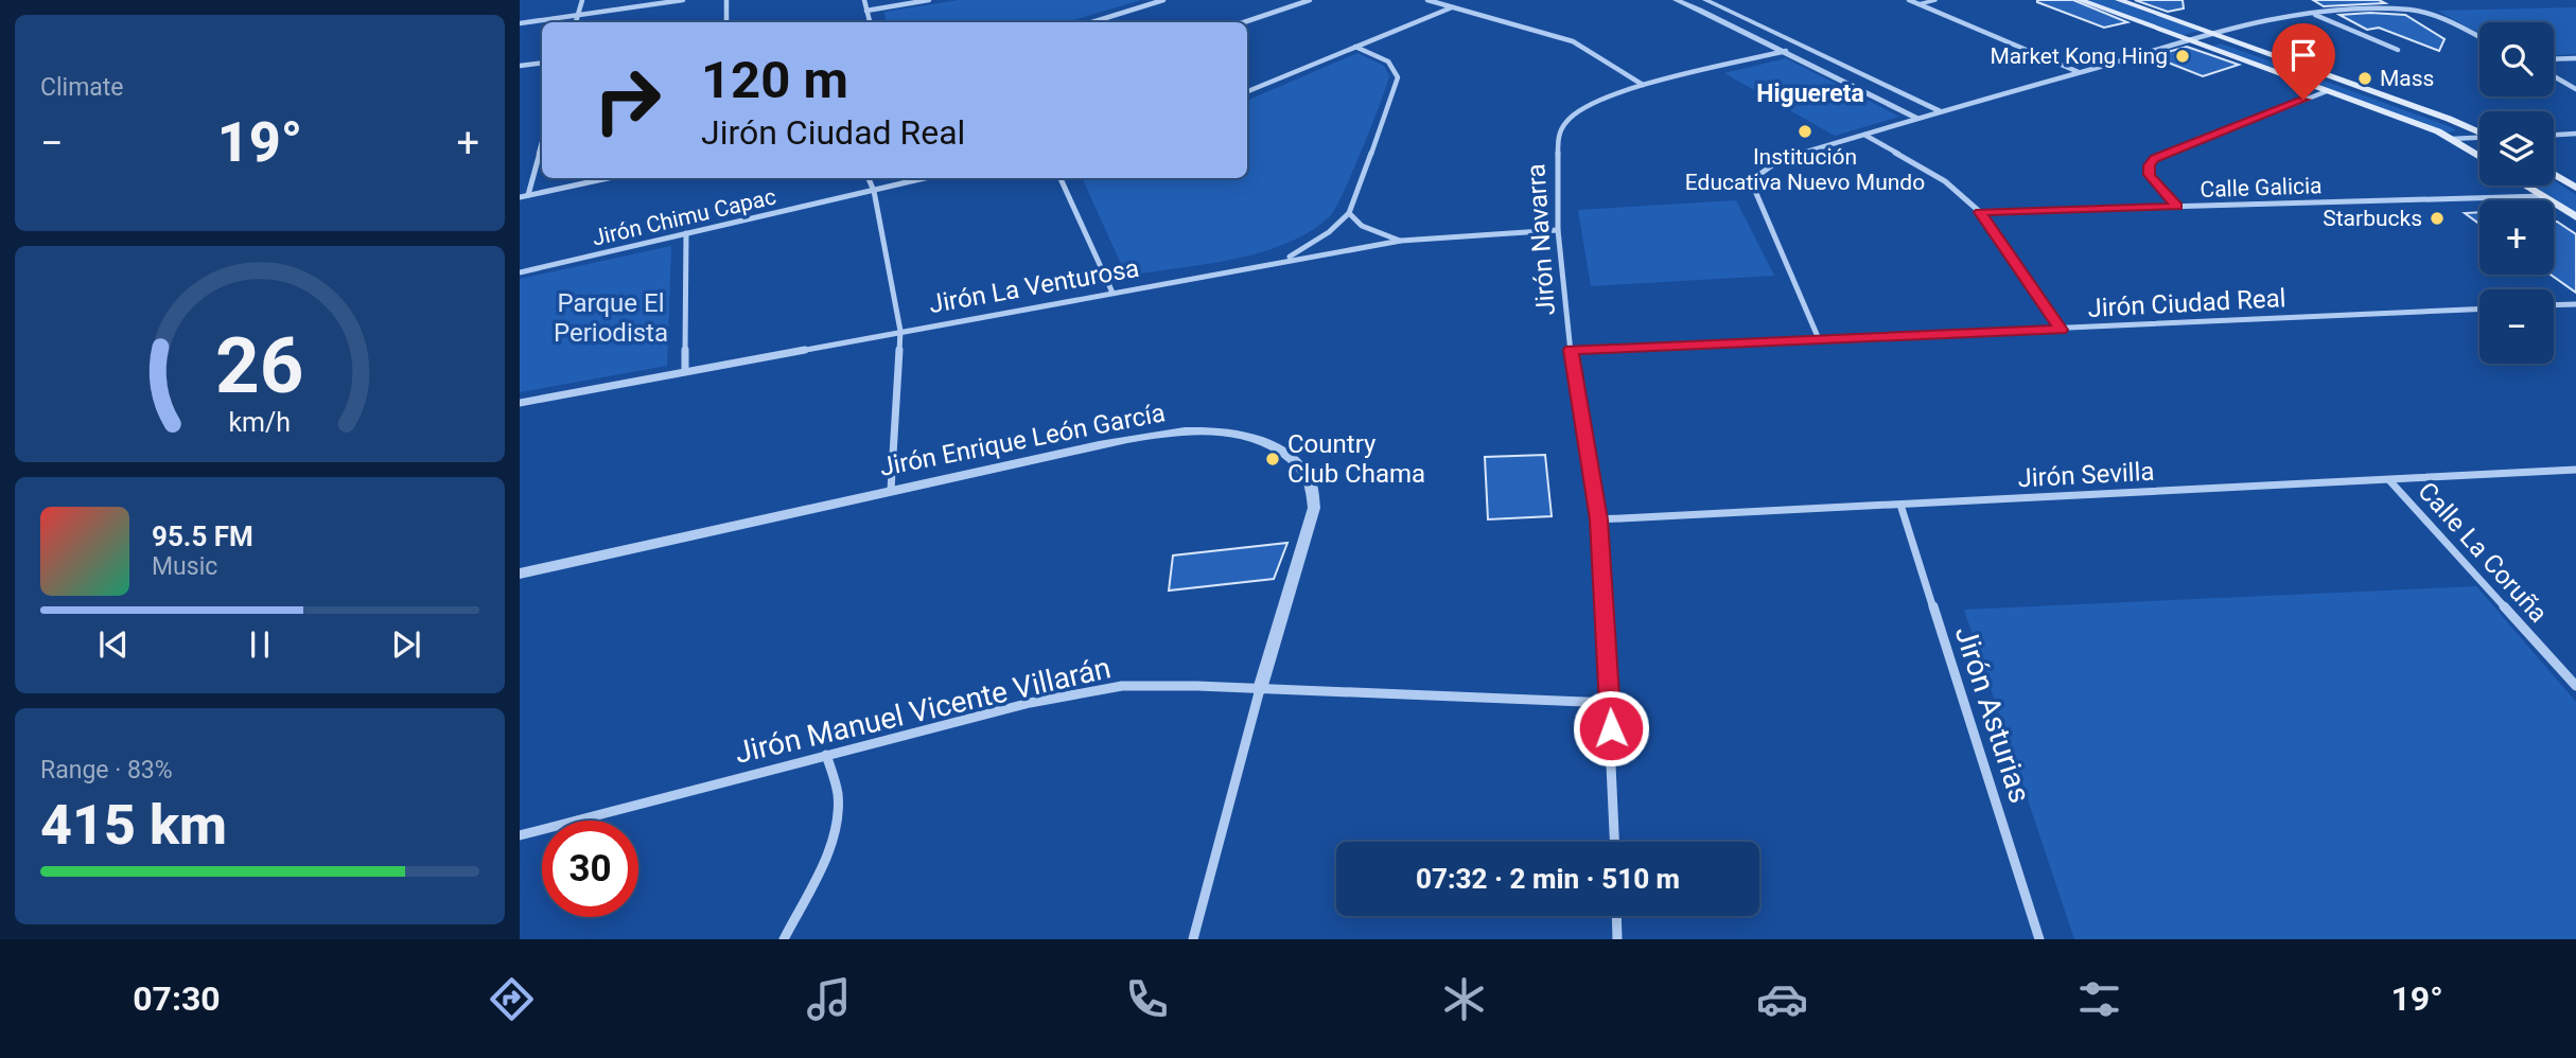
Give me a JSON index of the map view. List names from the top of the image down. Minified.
{"streets":{"street":["Calle Galicia","Jirón Chimu Capac","Jirón Navarra","Jirón La Venturosa","Jirón Ciudad Real","Jirón Enrique León García","Jirón Sevilla","Calle La Coruña","Jirón Manuel Vicente Villarán","Jirón Asturias"]},"crossings":[["Jirón Navarra","Jirón La Venturosa"],["Jirón Navarra","Jirón Ciudad Real"],["Jirón Navarra","Jirón Sevilla"],["Jirón Navarra","Jirón Manuel Vicente Villarán"],["Jirón Enrique León García","Jirón Manuel Vicente Villarán"],["Jirón Sevilla","Calle La Coruña"],["Jirón Sevilla","Jirón Asturias"]],"districts":["Higuereta"],"parks":["Parque El Periodista"],"places":["Market Kong Hing","Mass","Institución Educativa Nuevo Mundo","Starbucks","Country Club Chama"],"page":{"tile":["Climate",["Range · 83%","415 km"]],"map_buttons":["+","−"],"turn":["120 m","Jirón Ciudad Real"],"heat":["−","19°","+"],"song":["95.5 FM","Music"],"limit":"30","trip":"07:32 · 2 min · 510 m","tabs":["07:30","19°"],"gauge":["26","km/h"]}}
